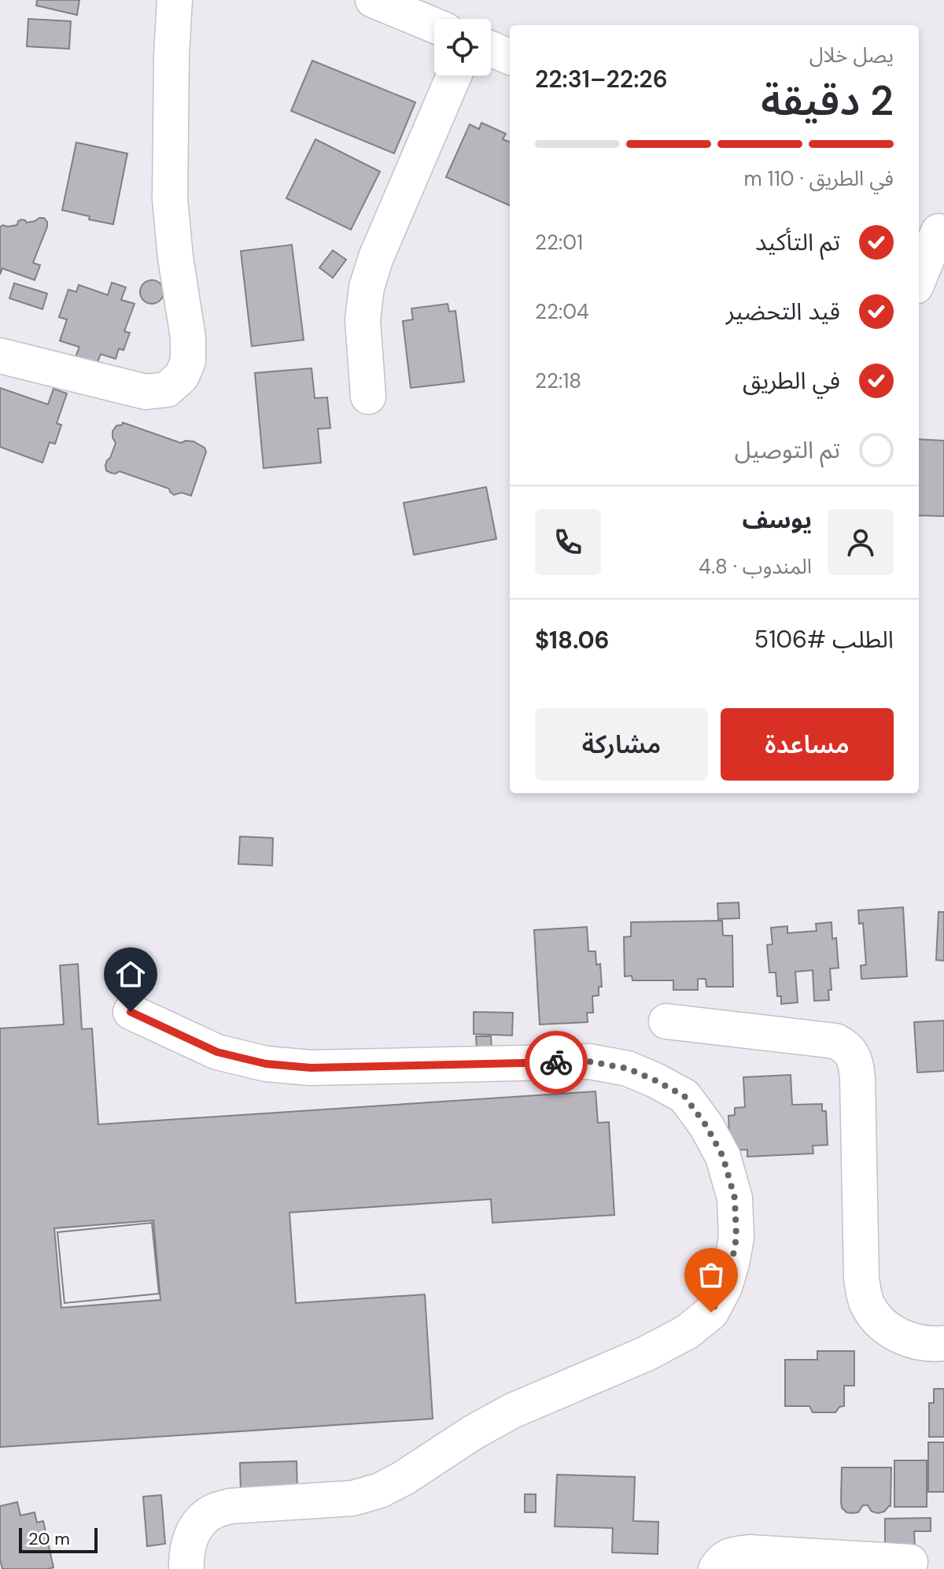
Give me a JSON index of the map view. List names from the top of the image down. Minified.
{"scale_bar":"20 m","page":{"heading":["2 دقيقة","يصل خلال","22:26–22:31"],"panel":["يوسف","المندوب · 4.8","الطلب #5106","$18.06"],"bar":"في الطريق · 110 m","list":[["تم التأكيد","22:01"],["قيد التحضير","22:04"],["في الطريق","22:18"],"تم التوصيل"],"buttons":["مساعدة","مشاركة"],"scale":"20 m"}}
